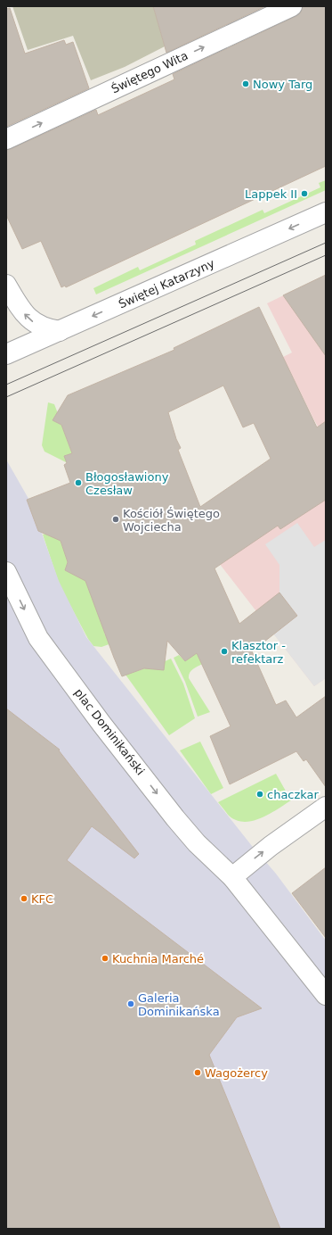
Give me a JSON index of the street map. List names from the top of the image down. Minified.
{"streets":{"street":["Świętego Wita","Świętej Katarzyny","plac Dominikański"]},"one_way":["Świętego Wita","Świętej Katarzyny","plac Dominikański"],"places":["Nowy Targ","Lappek II","Błogosławiony Czesław","Kościół Świętego Wojciecha","Klasztor - refektarz","chaczkar","KFC","Kuchnia Marché","Galeria Dominikańska","Wagożercy"]}
